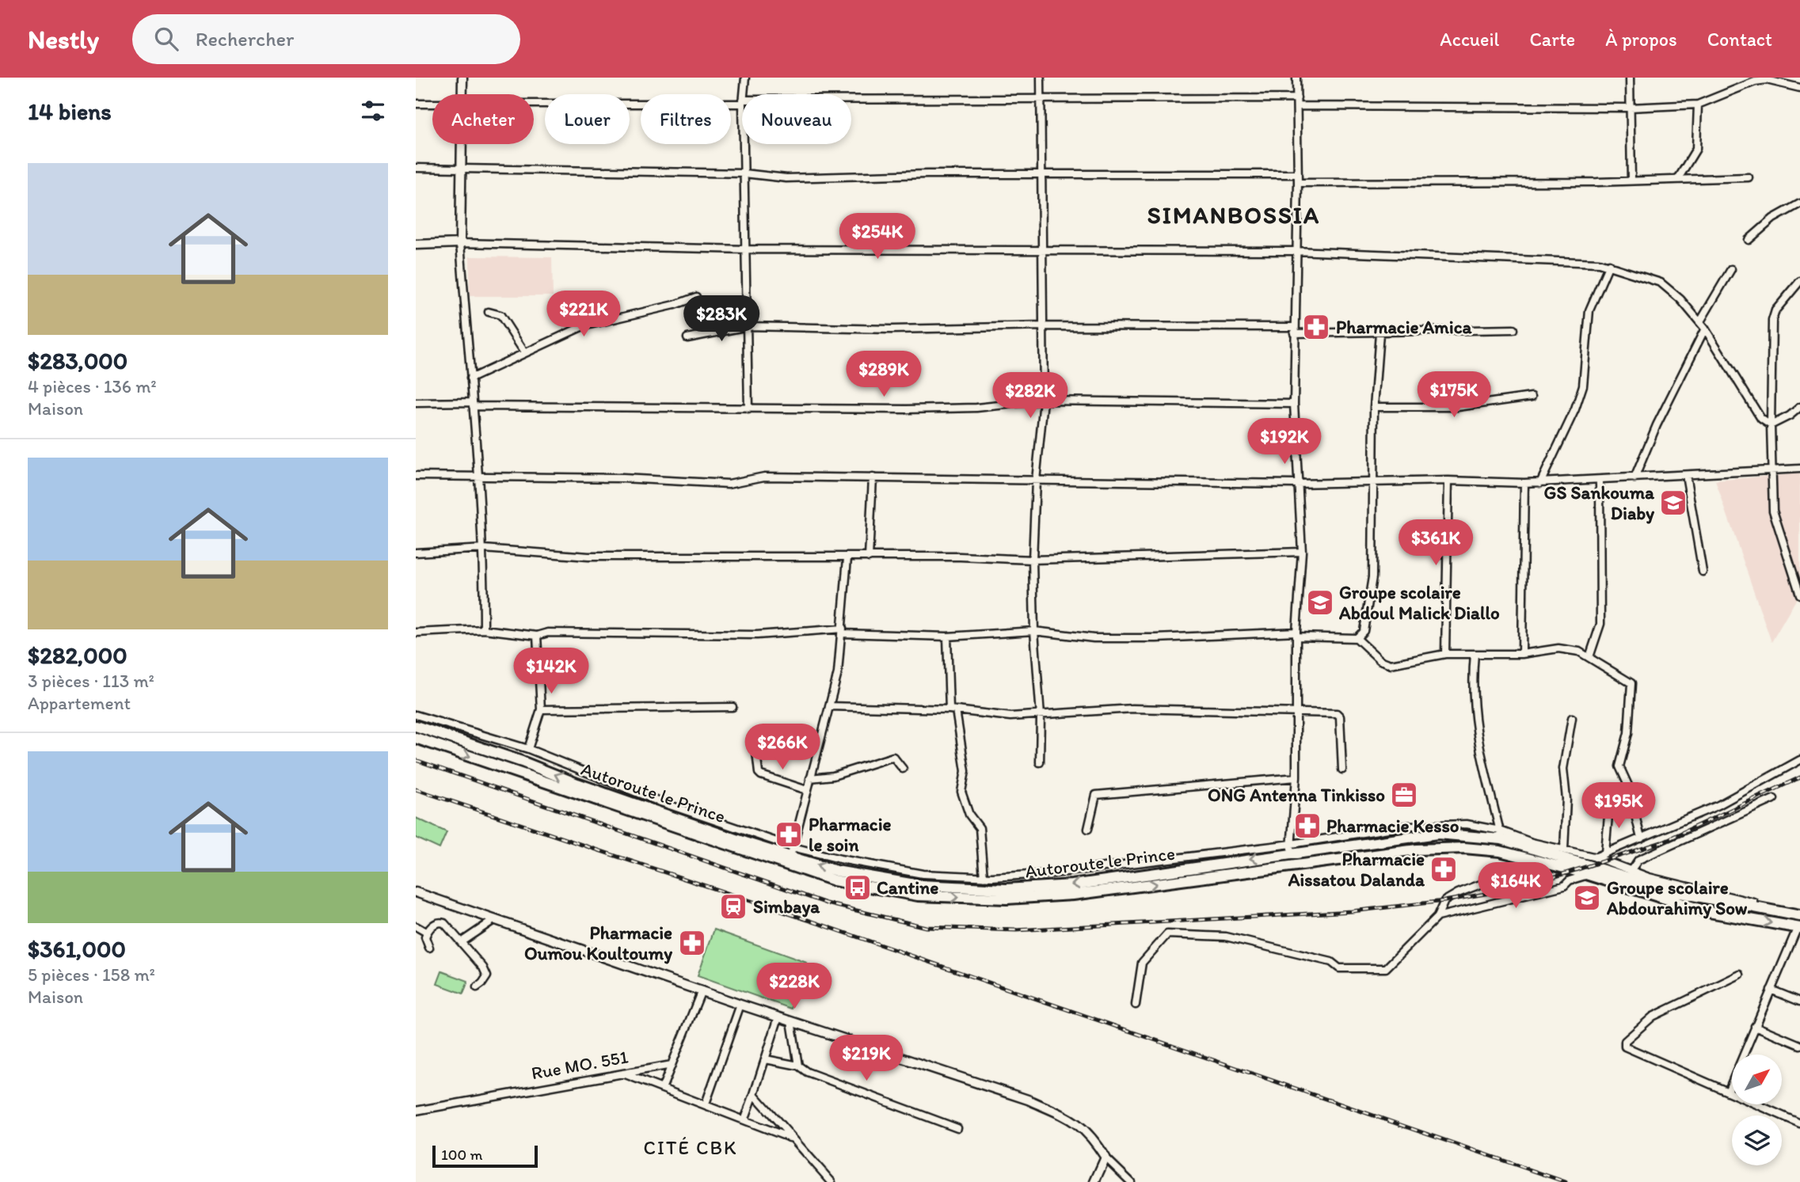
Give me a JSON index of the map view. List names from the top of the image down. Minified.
{"streets":{"main road":["Autoroute le Prince"],"street":["Rue MO. 551"]},"districts":["SIMANBOSSIA","CITÉ CBK"],"places":{"pharmacy":["Pharmacie Amica","Pharmacie Kesso","Pharmacie le soin","Pharmacie Aissatou Dalanda","Pharmacie Oumou Koultoumy"],"school or university":["GS Sankouma Diaby","Groupe scolaire Abdoul Malick Diallo","Groupe scolaire Abdourahimy Sow"],"office":["ONG Antenna Tinkisso"],"bus stop":["Cantine"],"station":["Simbaya"]},"scale_bar":"100 m","north":"top right","page":{"header":"Nestly","search":"Rechercher","nav":["Accueil","Carte","À propos","Contact"],"heading":"14 biens","chip":["Acheter","Louer","Filtres","Nouveau"],"list":[{"name":"$283,000","note":"4 pièces · 136 m² · Maison"},{"name":"$282,000","note":"3 pièces · 113 m² · Appartement"},{"name":"$361,000","note":"5 pièces · 158 m² · Maison"}],"price":["$254K","$221K","$283K","$289K","$175K","$282K","$192K","$361K","$142K","$266K","$195K","$164K","$228K","$219K"],"scale":"100 m"}}
